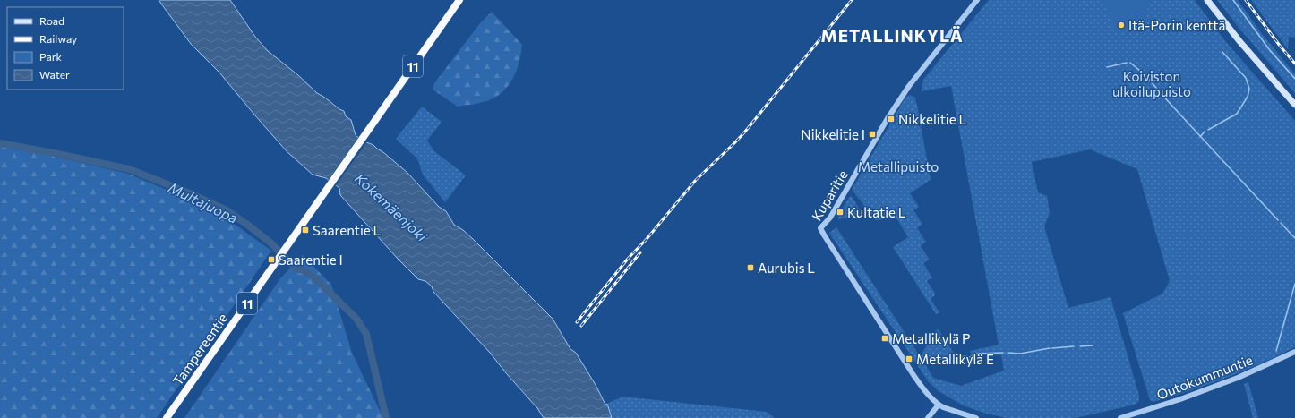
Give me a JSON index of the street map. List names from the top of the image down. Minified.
{"streets":{"highway":["11","Tampereentie"],"street":["Kuparitie","Outokummuntie"]},"districts":["METALLINKYLÄ"],"water":["Multajuopa","Kokemäenjoki"],"parks":["Koiviston ulkoilupuisto","Metallipuisto"],"places":{"other":["Itä-Porin kenttä"],"transit":["Nikkelitie L","Nikkelitie I","Kultatie L","Saarentie L","Saarentie I","Aurubis L","Metallikylä P","Metallikylä E"]},"legend":["Road","Railway","Park","Water"]}
